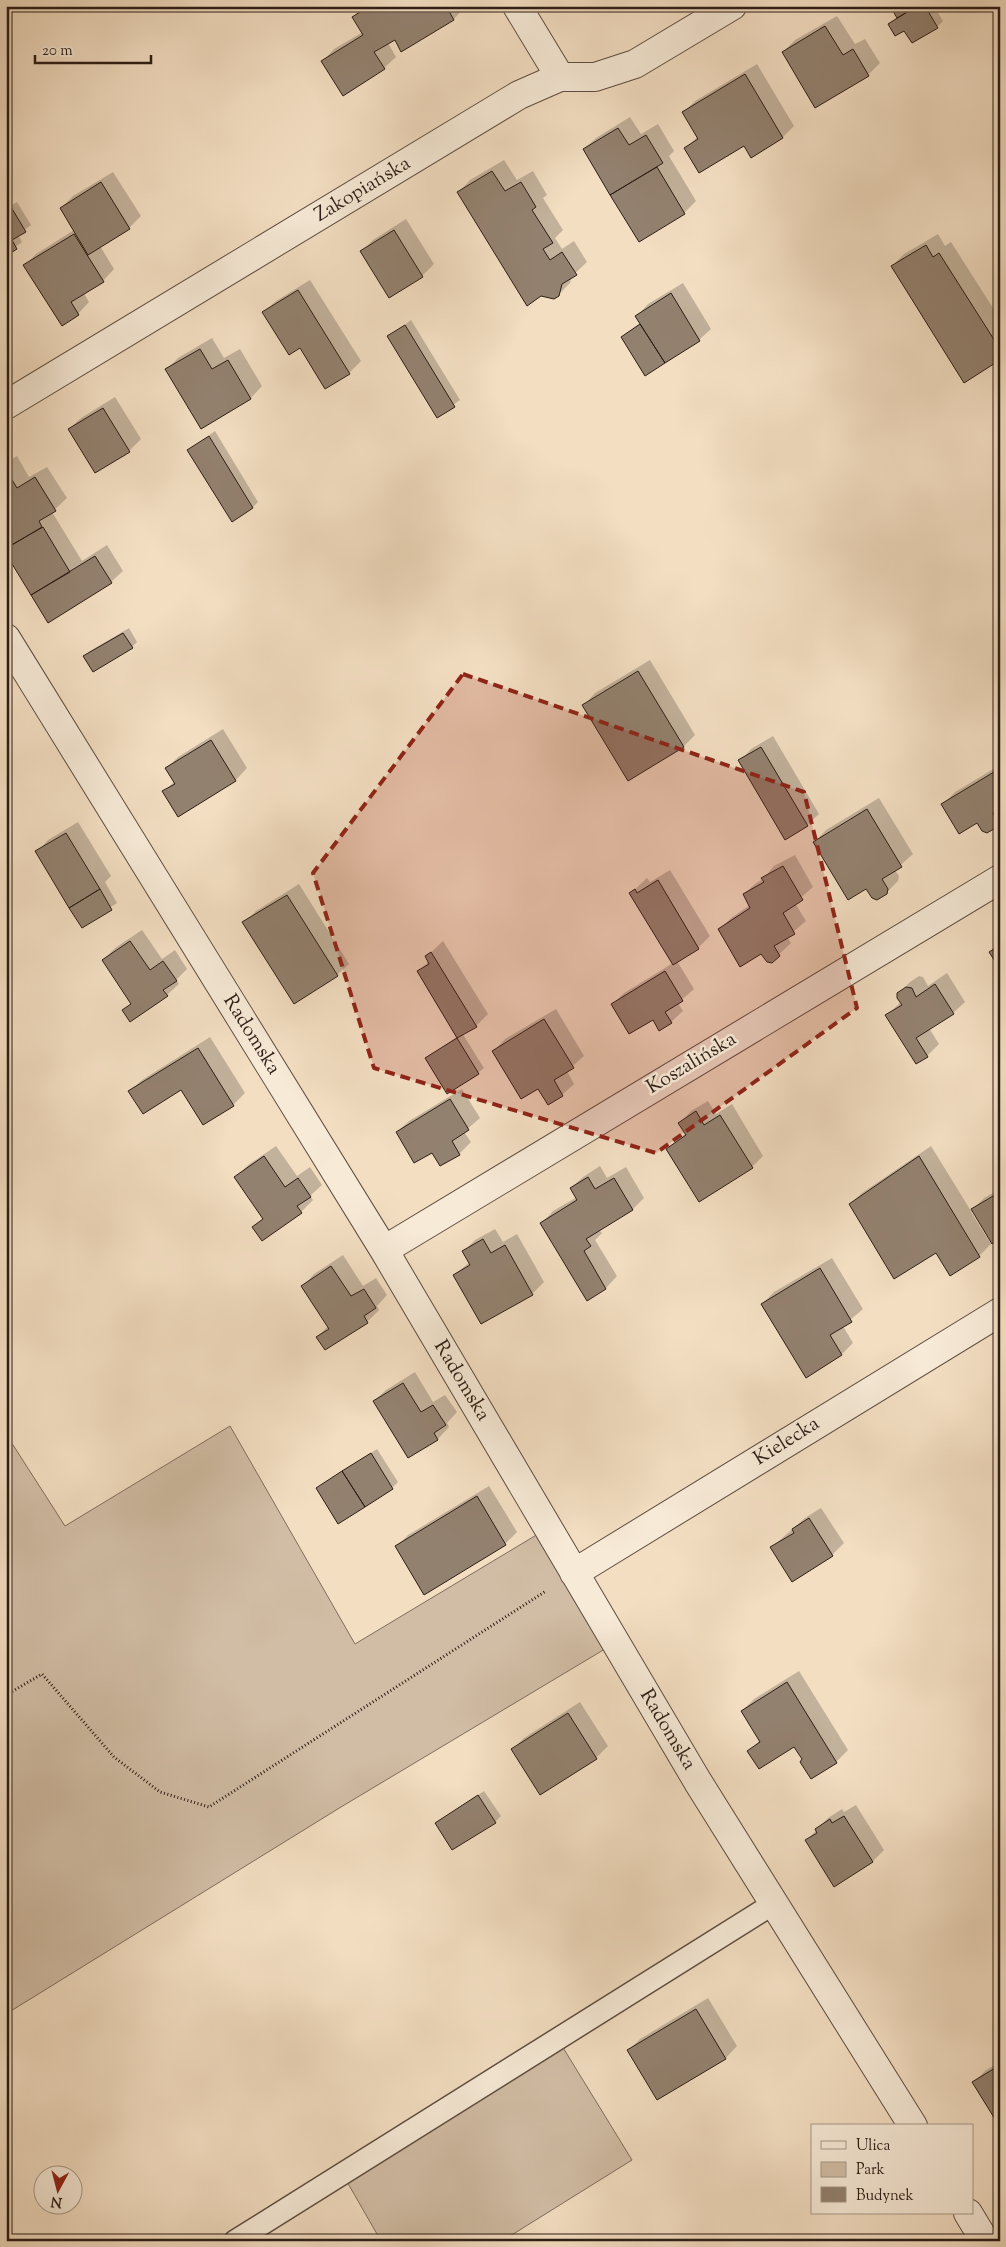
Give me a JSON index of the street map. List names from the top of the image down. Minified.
{"streets":{"street":["Zakopiańska","Radomska","Koszalińska","Kielecka"]},"crossings":[["Radomska","Koszalińska"],["Radomska","Kielecka"]],"legend":["Ulica","Park","Budynek"],"scale_bar":"20 m","north":"bottom"}
